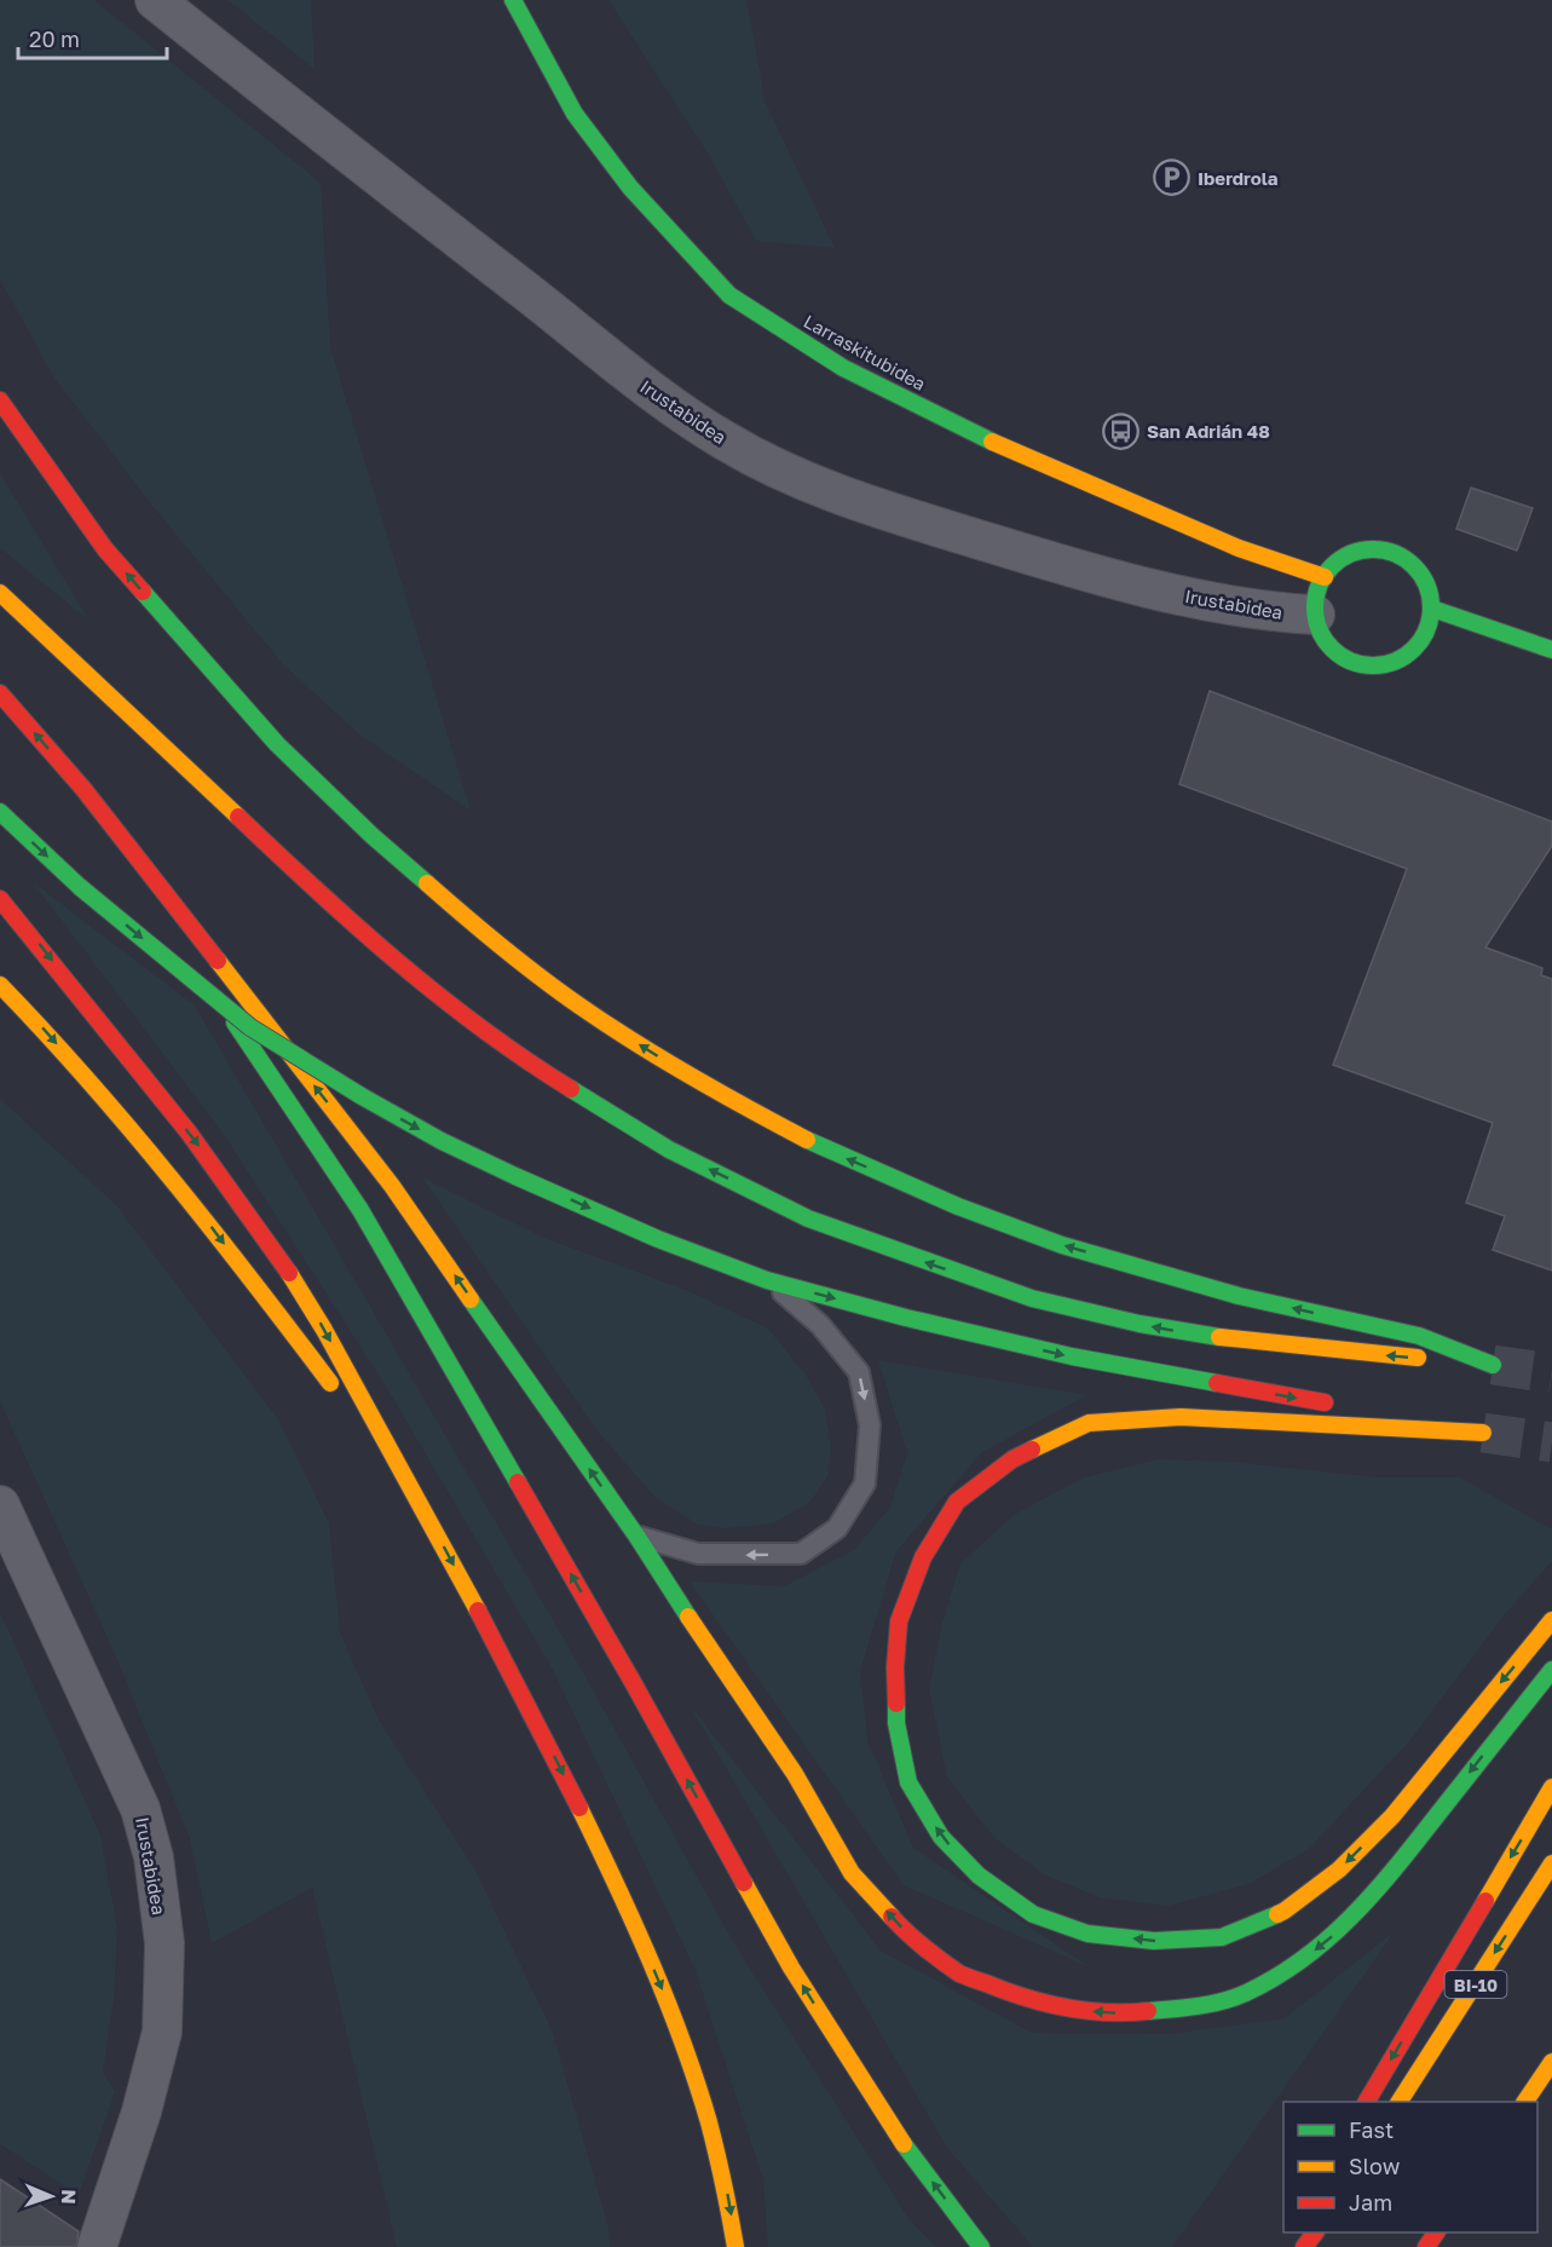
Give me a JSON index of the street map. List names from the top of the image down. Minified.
{"streets":{"main road":["Larraskitubidea","BI-10"],"street":["Irustabidea"]},"crossings":[["Larraskitubidea","Irustabidea"]],"places":{"parking":["Iberdrola"],"bus stop":["San Adrián 48"]},"legend":["Fast","Slow","Jam"],"scale_bar":"20 m","north":"right"}
